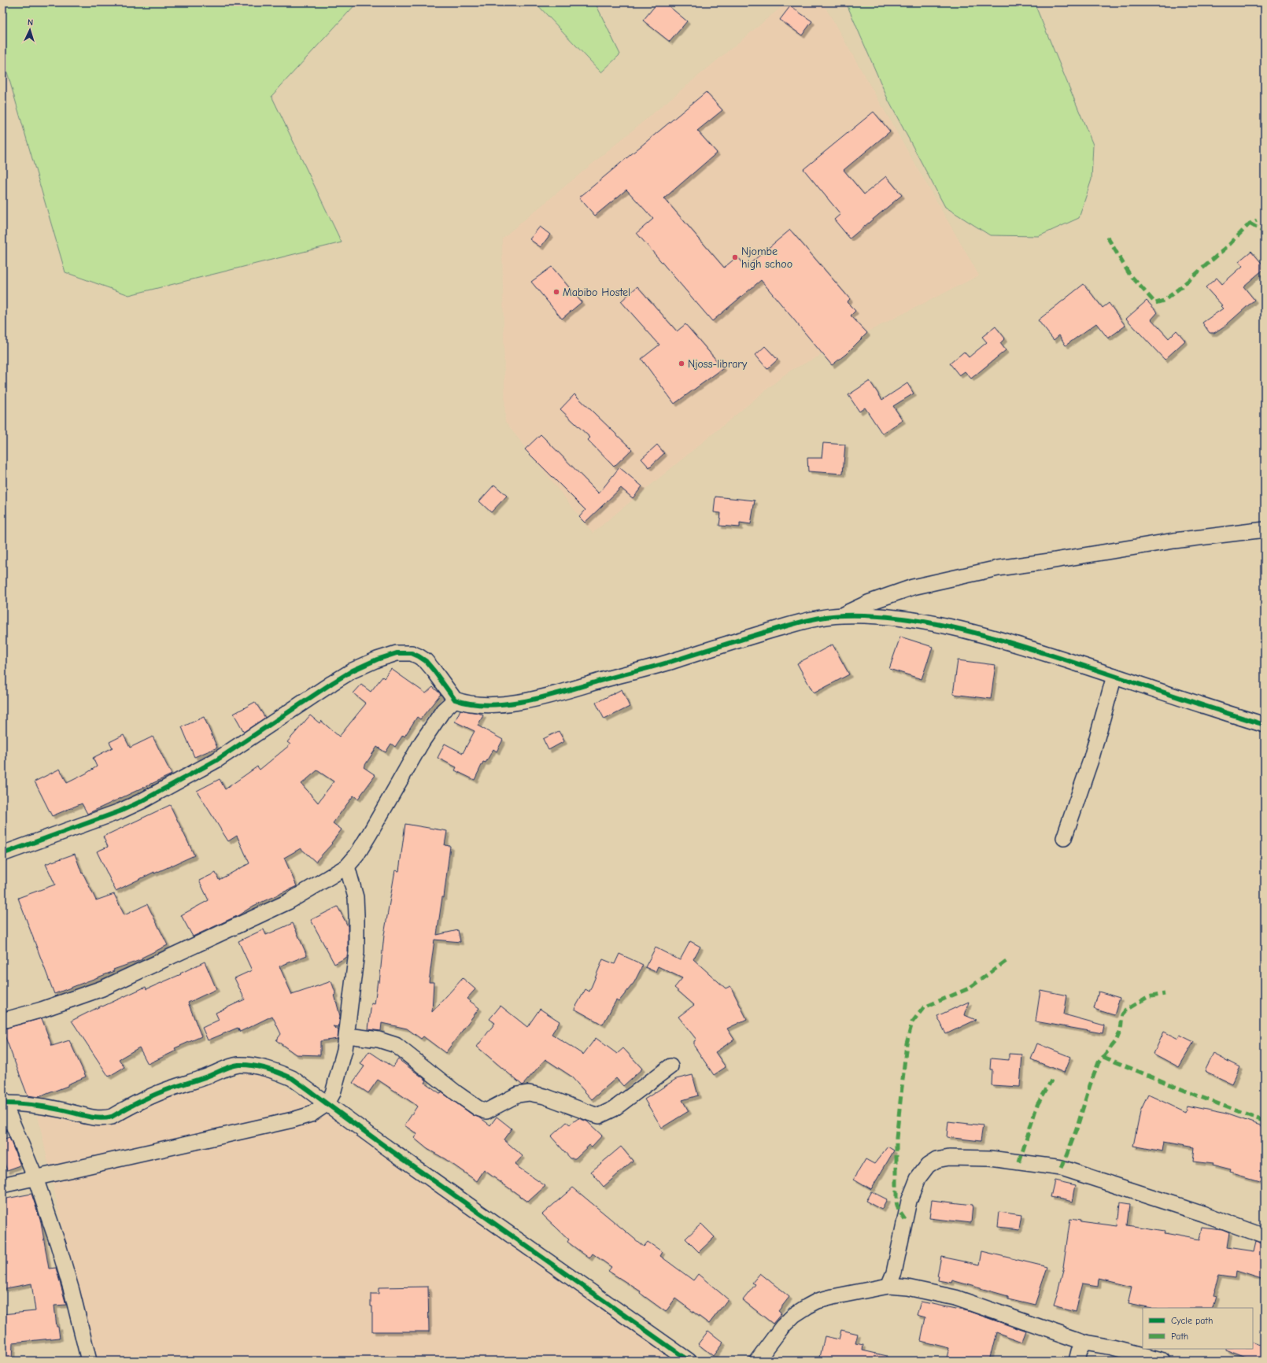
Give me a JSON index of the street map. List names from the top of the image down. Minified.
{"places":["Njombe high schoo","Mabibo Hostel","Njoss-library"],"legend":["Cycle path","Path"],"north":"top"}
